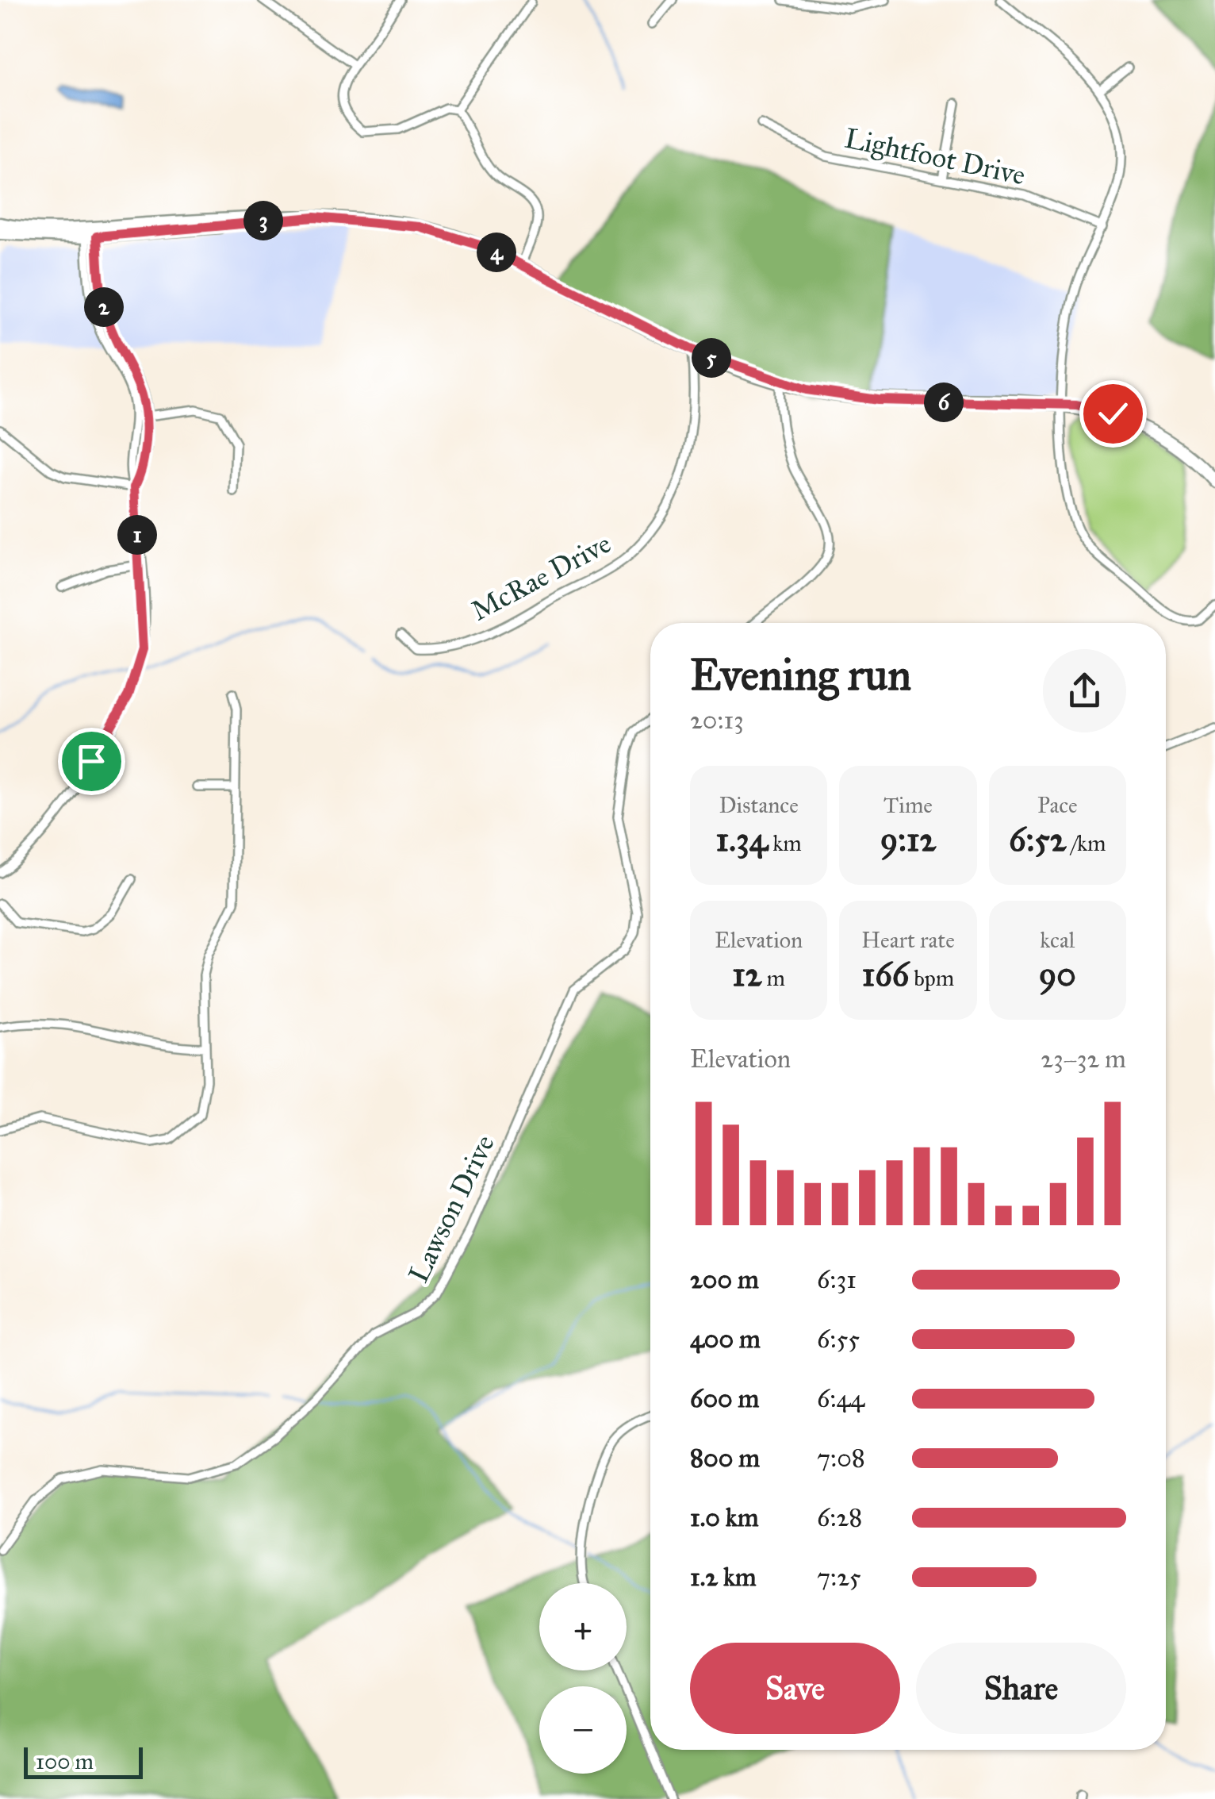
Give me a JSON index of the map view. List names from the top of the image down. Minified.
{"streets":{"street":["Lightfoot Drive","McRae Drive","Lawson Drive"]},"scale_bar":"100 m","page":{"pins":["3","4","2","5","6","1"],"heading":["Evening run","20:13"],"stats":[["Distance","1.34 km"],["Time","9:12"],["Pace","6:52 /km"],["Elevation","12 m"],["Heart rate","166 bpm"],["kcal","90"]],"chart":["Elevation","23–32 m"],"list":[{"name":"200 m","note":"6:31"},{"name":"400 m","note":"6:55"},{"name":"600 m","note":"6:44"},{"name":"800 m","note":"7:08"},{"name":"1.0 km","note":"6:28"},{"name":"1.2 km","note":"7:25"}],"map_buttons":["+","−"],"buttons":["Save","Share"],"scale":"100 m"}}
